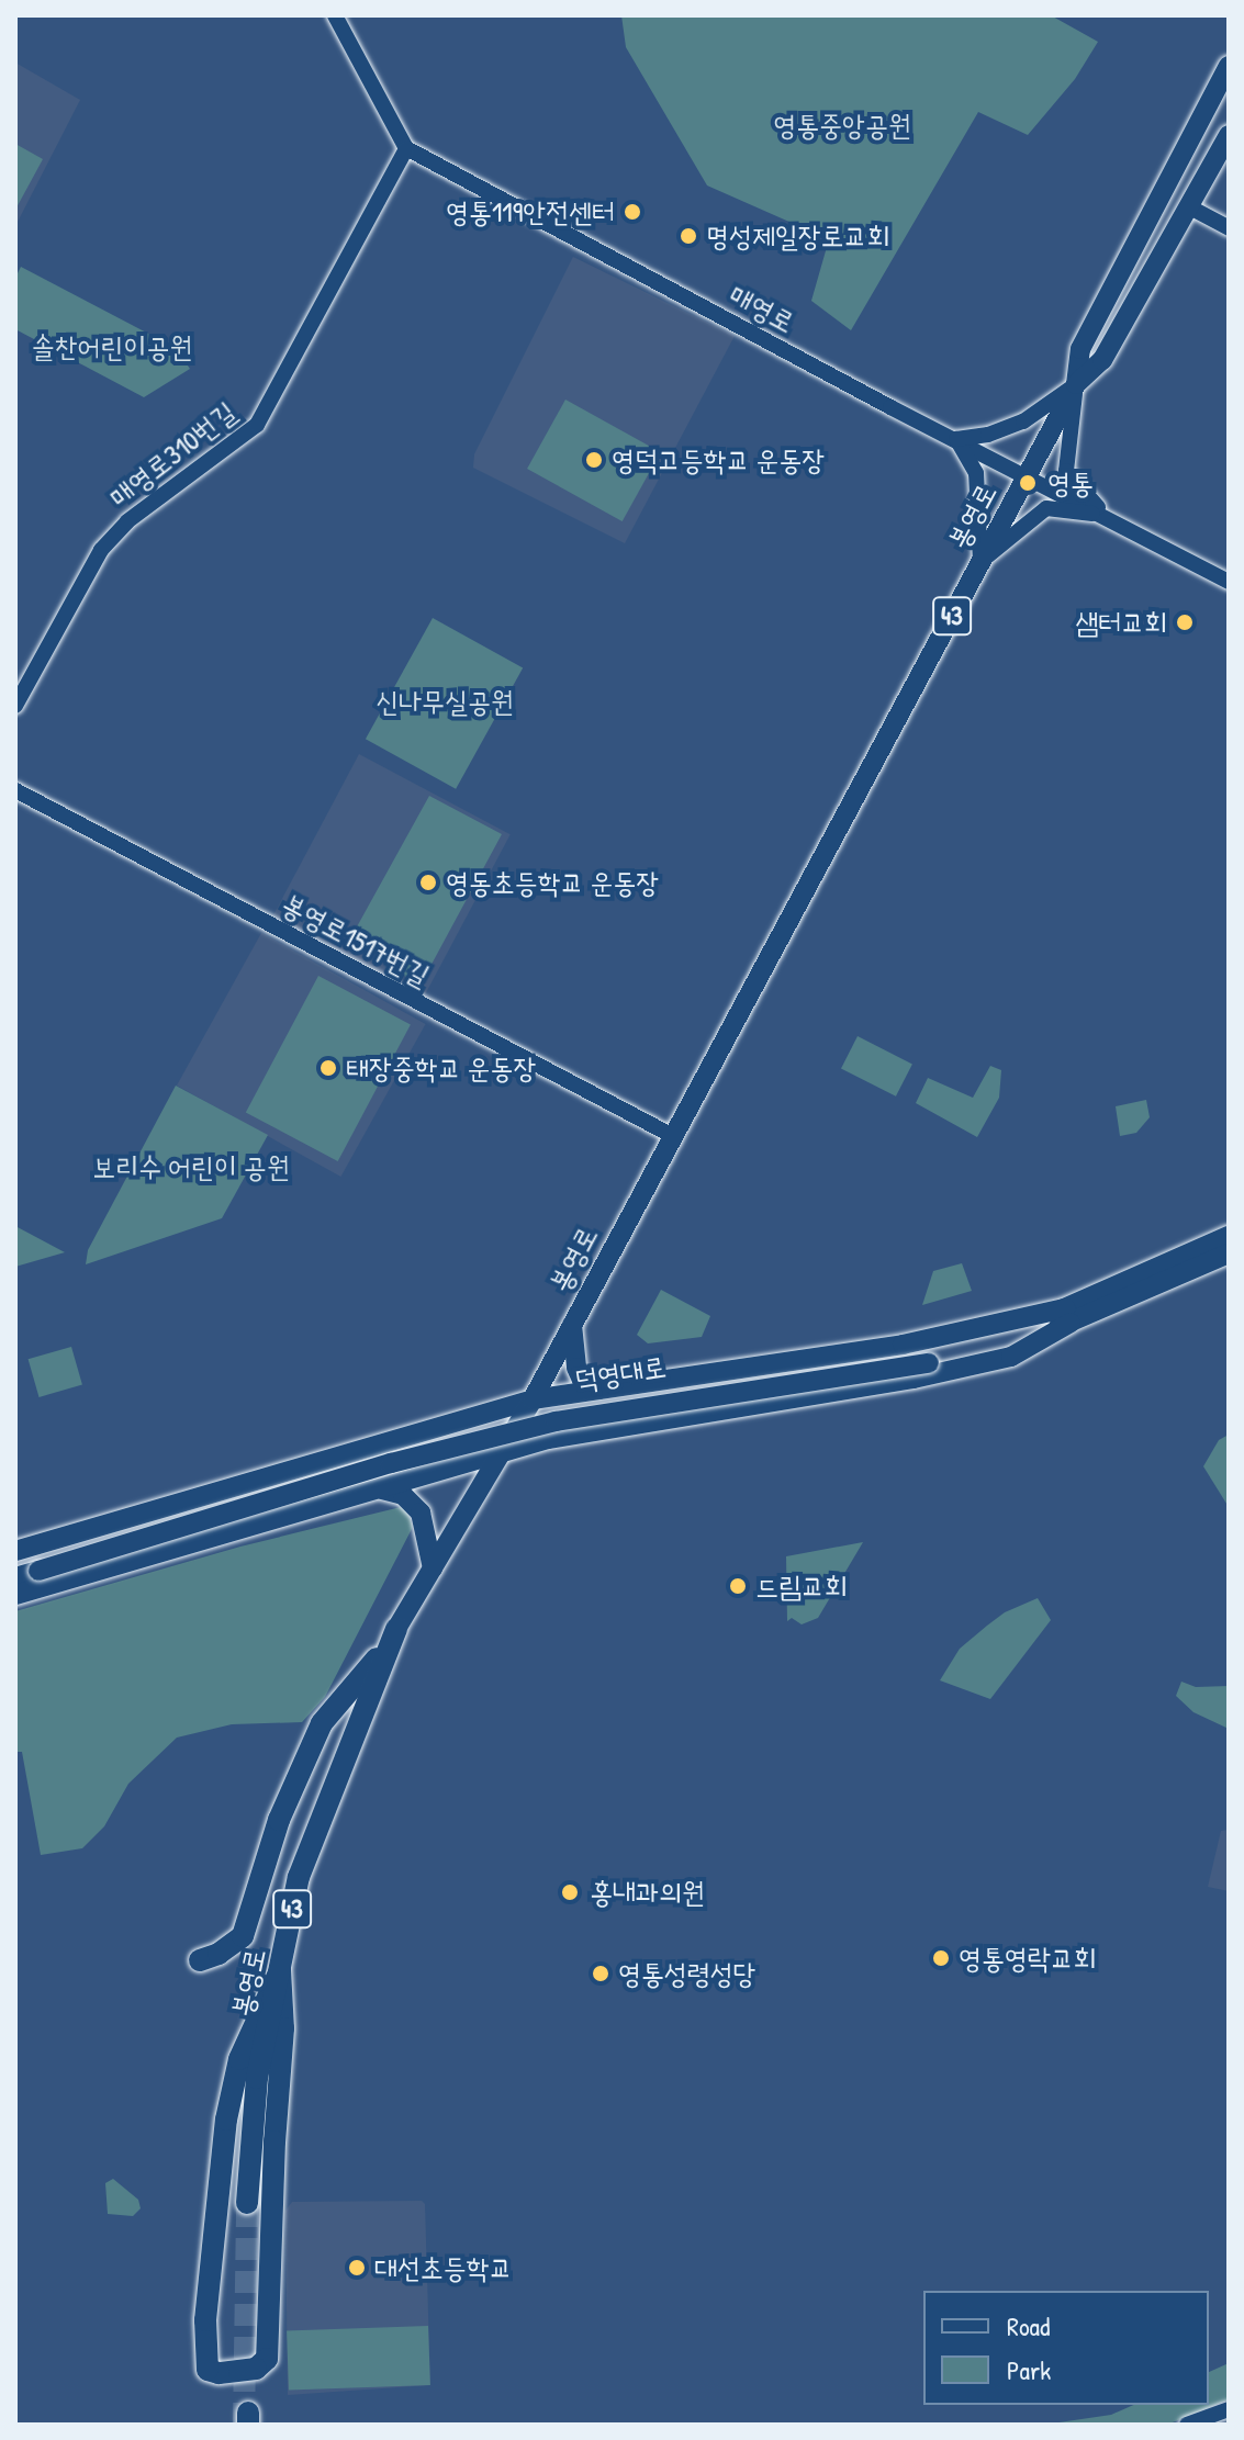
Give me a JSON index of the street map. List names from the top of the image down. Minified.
{"streets":{"highway":["봉영로","43"],"main road":["덕영대로"],"street":["매영로","매영로310번길","봉영로1517번길"]},"crossings":[["매영로","매영로310번길"],["매영로","봉영로"],["봉영로","봉영로1517번길"]],"parks":["영통중앙공원","솔찬어린이공원","신나무실공원","보리수 어린이 공원"],"places":["영통119안전센터","명성제일장로교회","영덕고등학교 운동장","영통","샘터교회","영동초등학교 운동장","태장중학교 운동장","드림교회","홍내과의원","영통영락교회","영통성령성당","대선초등학교"],"legend":["Road","Park"]}
